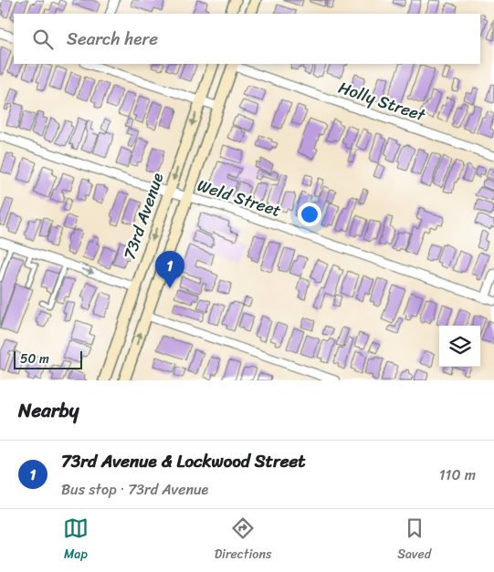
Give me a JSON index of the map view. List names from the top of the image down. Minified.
{"streets":{"main road":["73rd Avenue"],"street":["Holly Street","Weld Street"]},"crossings":[["Weld Street","73rd Avenue"]],"scale_bar":"50 m","page":{"search":"Search here","pins":"1","scale":"50 m","heading":"Nearby","list":[{"mark":"1","name":"73rd Avenue & Lockwood Street","note":"Bus stop · 73rd Avenue","value":"110 m"}],"nav":["Map","Directions","Saved"]}}
